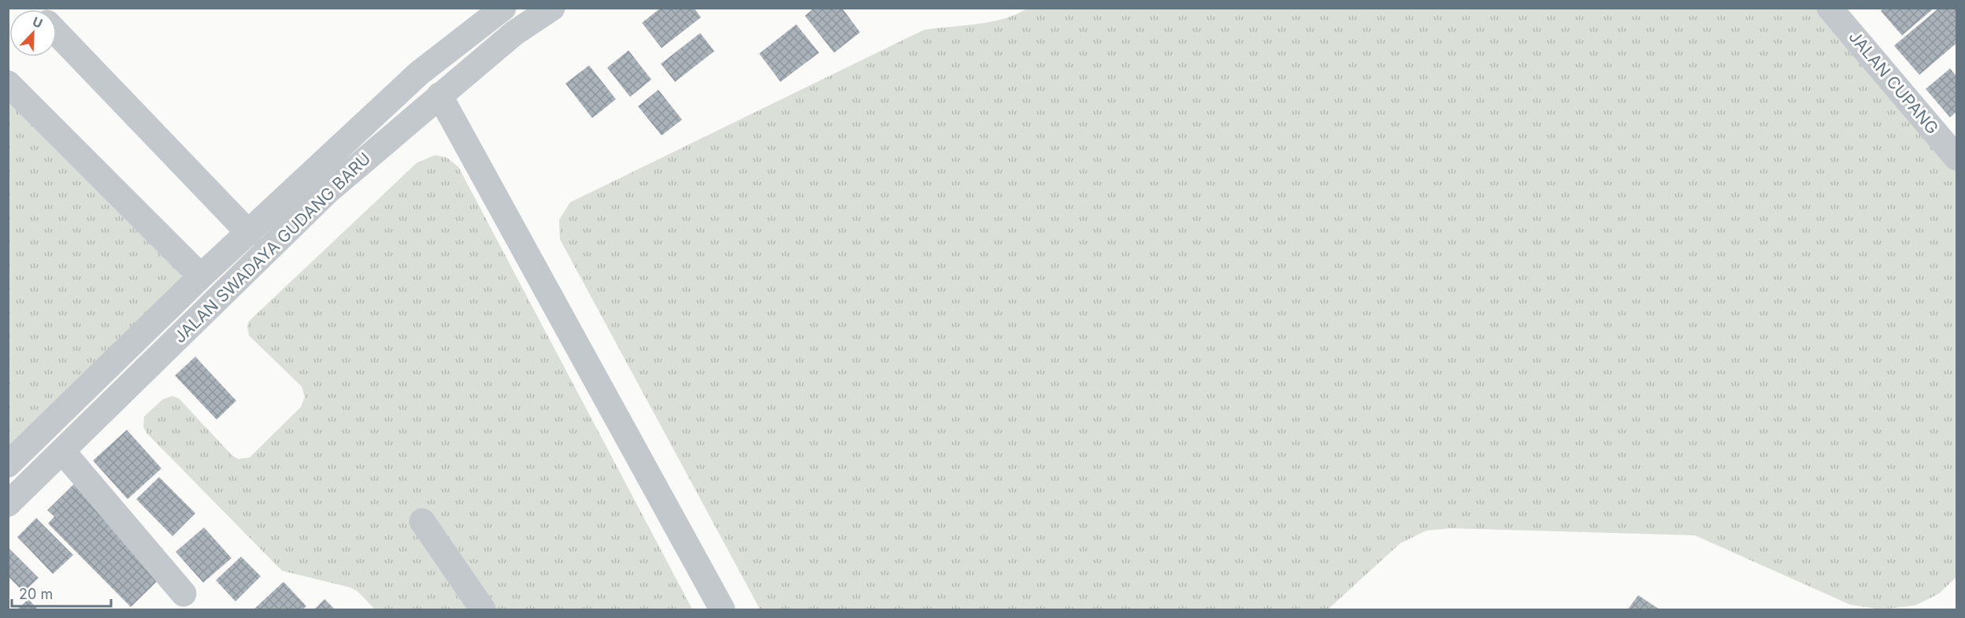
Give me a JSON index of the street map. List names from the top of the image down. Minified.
{"streets":{"street":["JALAN CUPANG","JALAN SWADAYA GUDANG BARU"]},"scale_bar":"20 m","north":"top right"}
